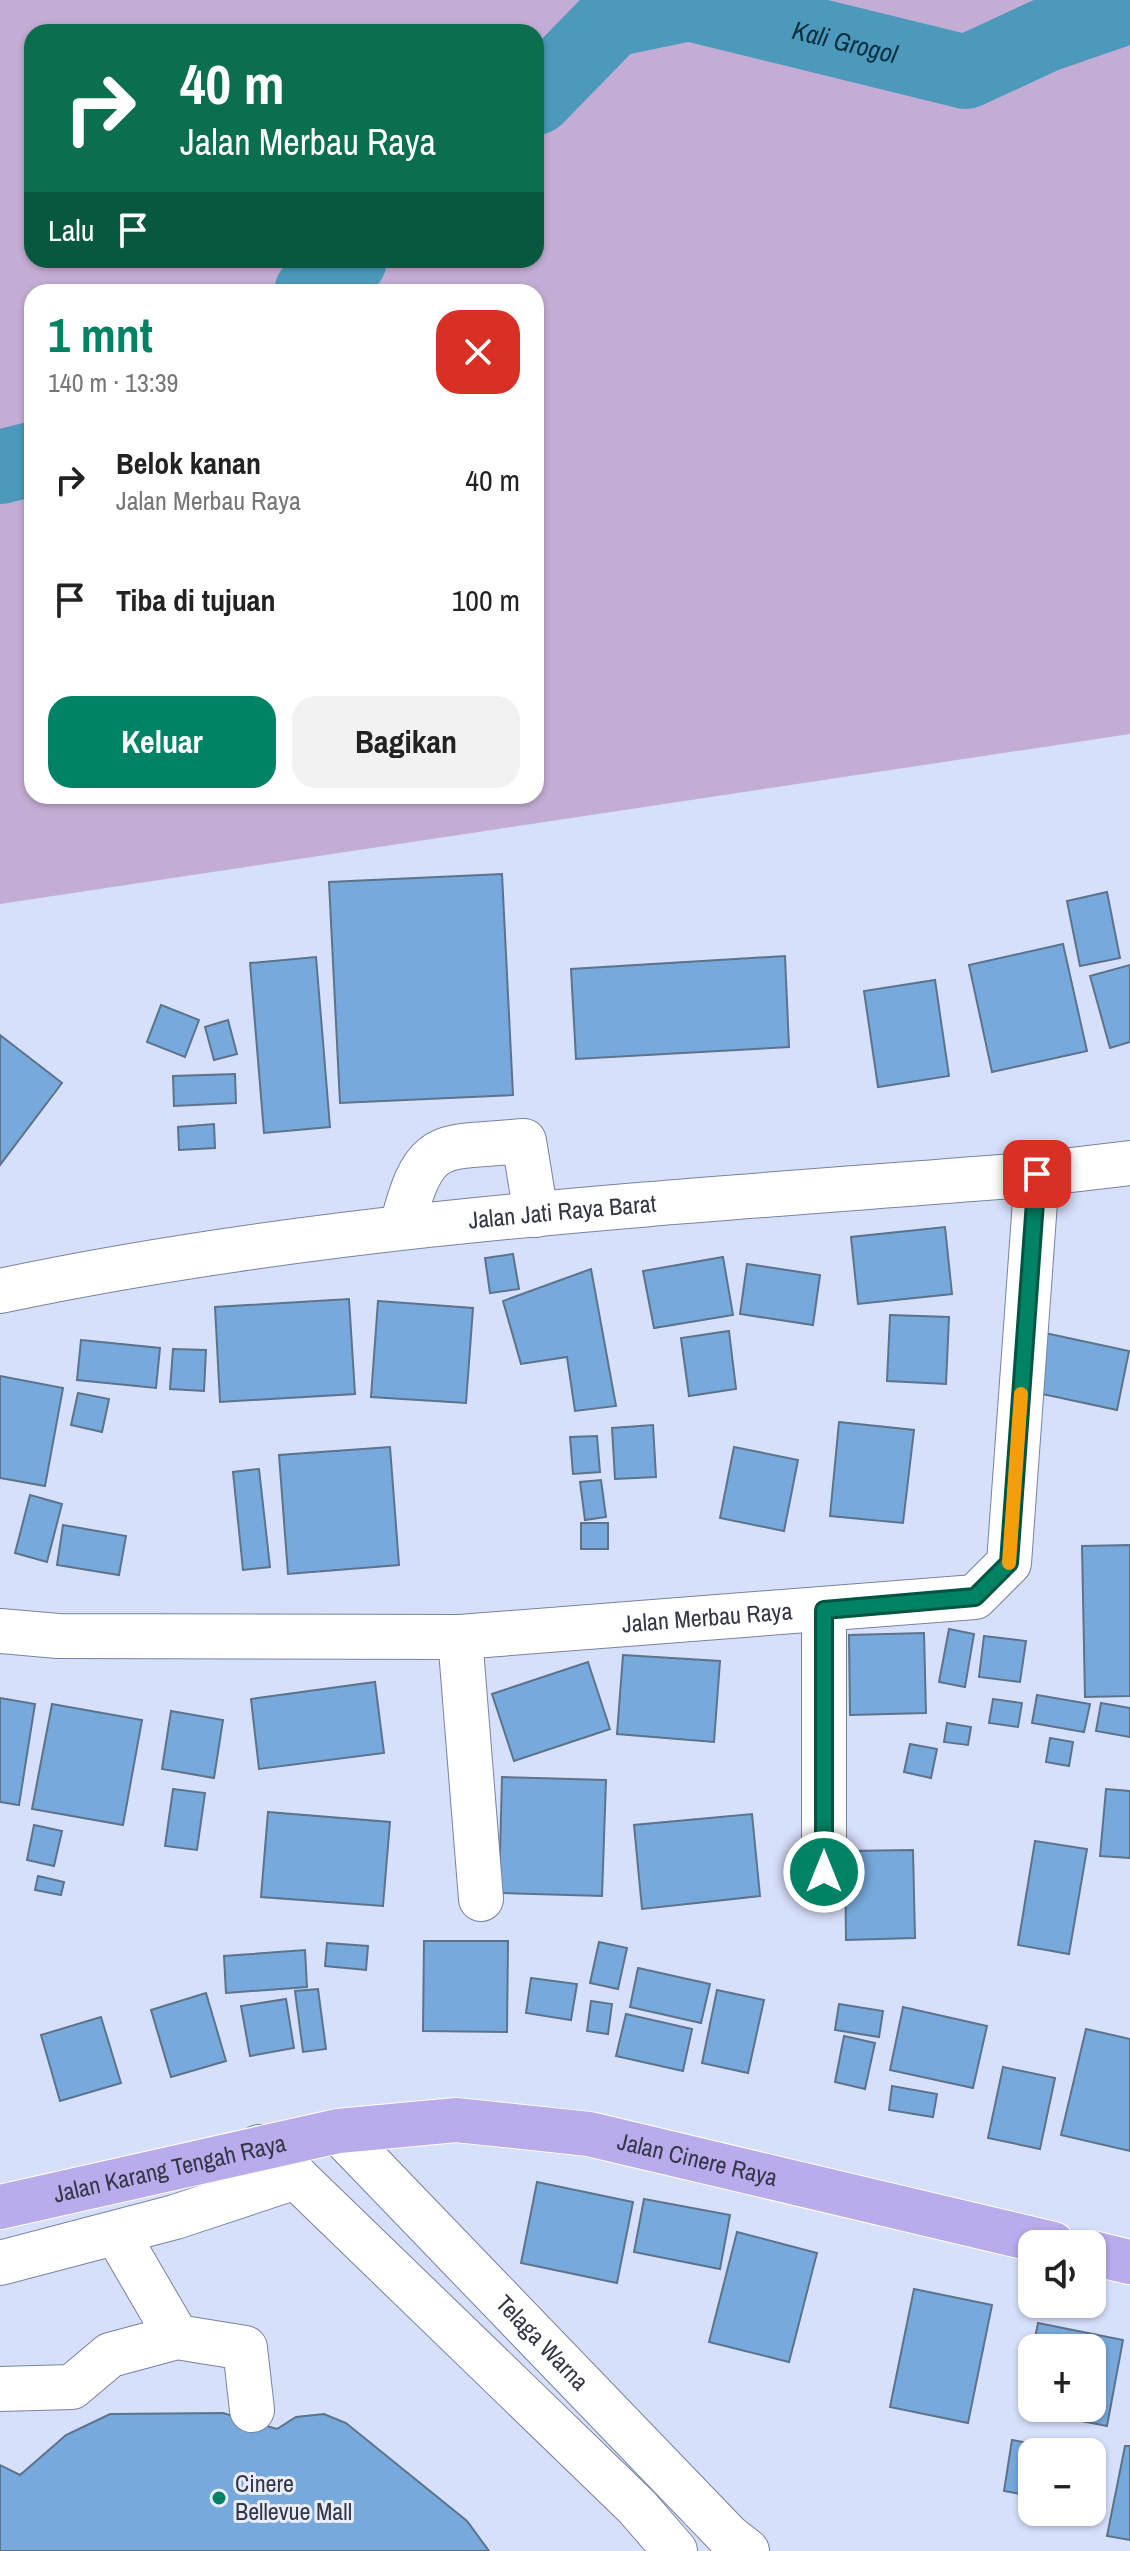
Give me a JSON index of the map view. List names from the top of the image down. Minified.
{"streets":{"main road":["Jalan Cinere Raya","Jalan Karang Tengah Raya"],"street":["Jalan Jati Raya Barat","Jalan Merbau Raya","Telaga Warna"]},"crossings":[["Jalan Jati Raya Barat","Jalan Merbau Raya"],["Jalan Cinere Raya","Jalan Karang Tengah Raya"],["Jalan Cinere Raya","Telaga Warna"],["Jalan Karang Tengah Raya","Telaga Warna"]],"water":["Kali Grogol"],"places":["Cinere Bellevue Mall"],"page":{"turn":["40 m","Jalan Merbau Raya"],"then":"Lalu","heading":["1 mnt","140 m · 13:39"],"list":[{"name":"Belok kanan","note":"Jalan Merbau Raya","value":"40 m"},{"name":"Tiba di tujuan","value":"100 m"}],"buttons":["Keluar","Bagikan"],"map_buttons":["+","−"]}}
